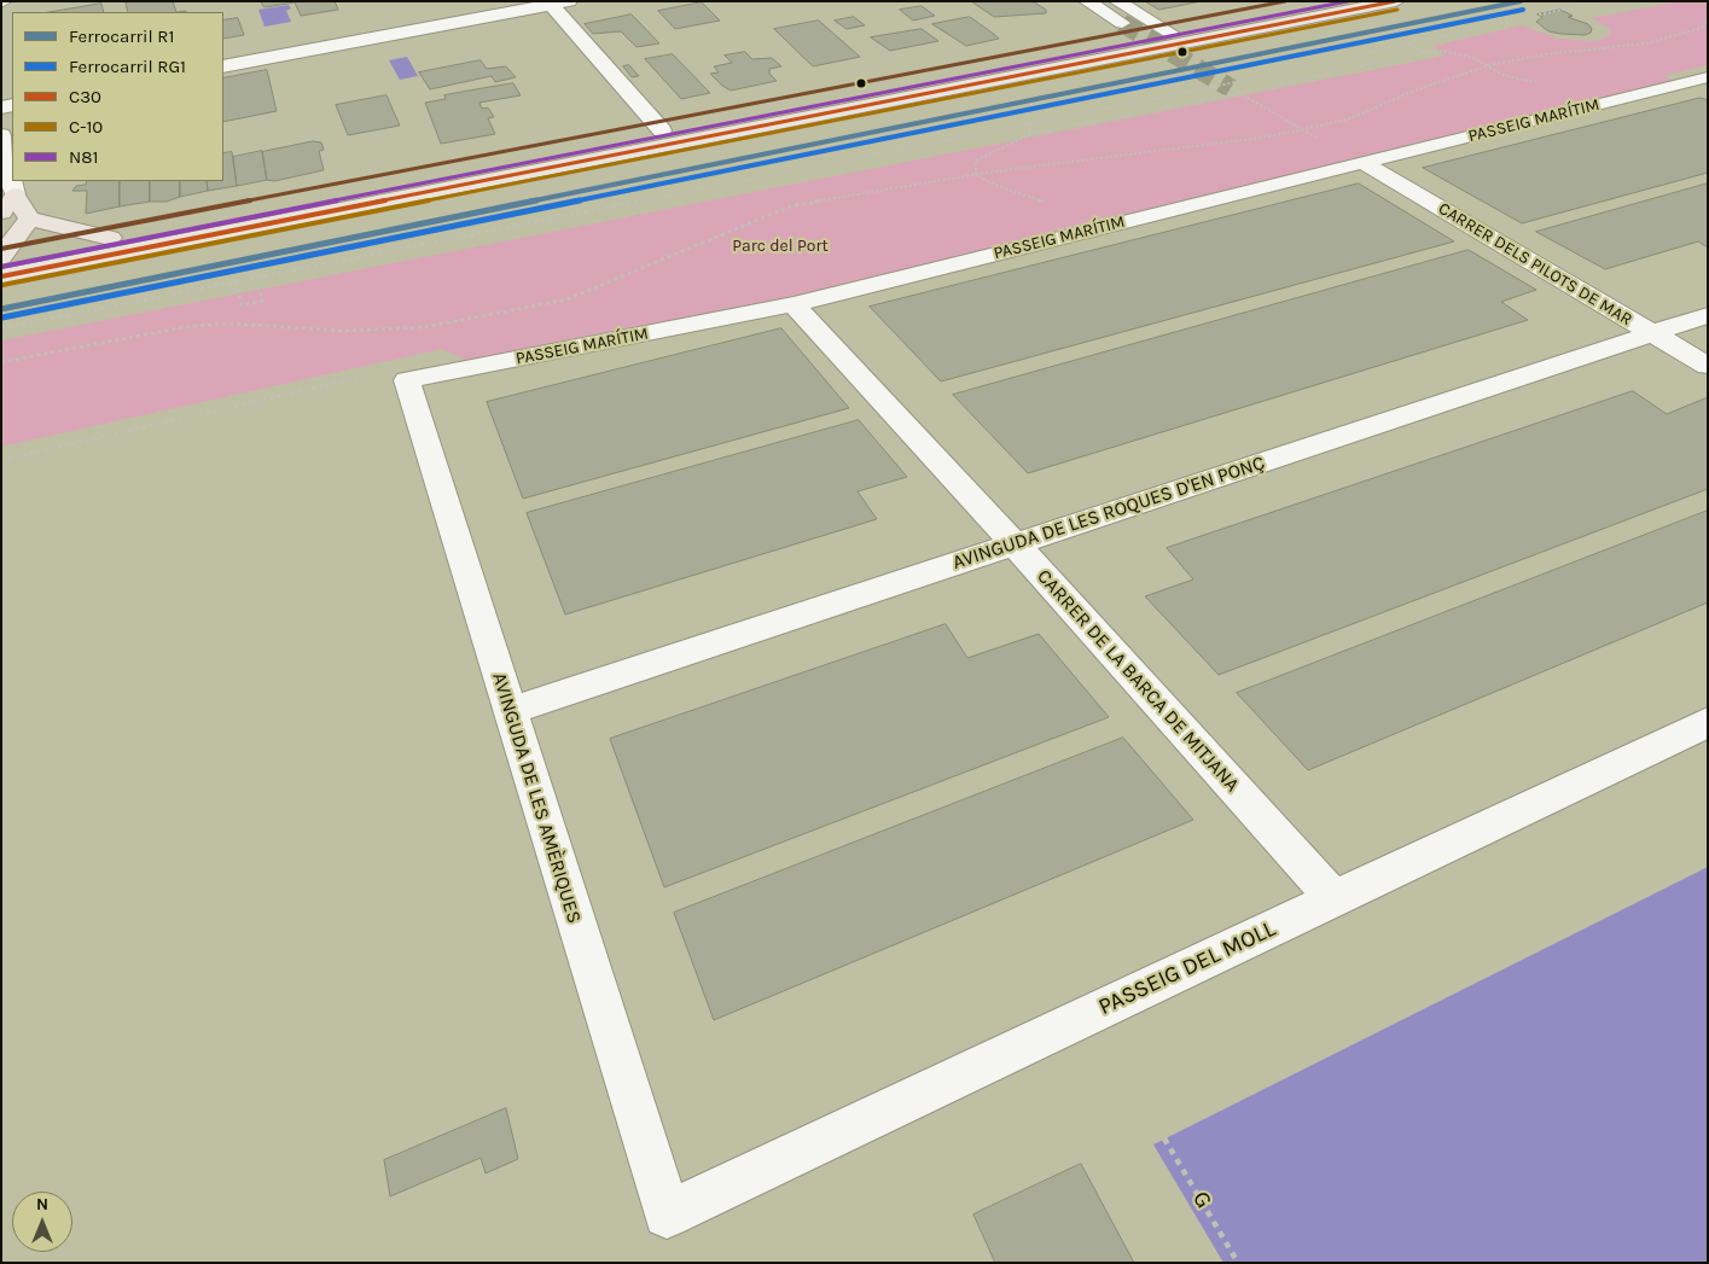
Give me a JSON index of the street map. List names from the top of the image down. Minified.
{"streets":{"street":["PASSEIG MARÍTIM","CARRER DELS PILOTS DE MAR","AVINGUDA DE LES ROQUES D'EN PONÇ","CARRER DE LA BARCA DE MITJANA","AVINGUDA DE LES AMÈRIQUES","PASSEIG DEL MOLL"],"path":["G"]},"crossings":[["PASSEIG MARÍTIM","CARRER DELS PILOTS DE MAR"],["PASSEIG MARÍTIM","CARRER DE LA BARCA DE MITJANA"],["PASSEIG MARÍTIM","AVINGUDA DE LES AMÈRIQUES"],["CARRER DELS PILOTS DE MAR","AVINGUDA DE LES ROQUES D'EN PONÇ"],["AVINGUDA DE LES ROQUES D'EN PONÇ","CARRER DE LA BARCA DE MITJANA"],["AVINGUDA DE LES ROQUES D'EN PONÇ","AVINGUDA DE LES AMÈRIQUES"],["CARRER DE LA BARCA DE MITJANA","PASSEIG DEL MOLL"],["AVINGUDA DE LES AMÈRIQUES","PASSEIG DEL MOLL"]],"parks":["Parc del Port"],"lines":["rail line R1","transit line C30","transit line N81","rail line RG1","transit line C-10"],"legend":["Ferrocarril R1","Ferrocarril RG1","C30","C-10","N81"],"north":"top"}
